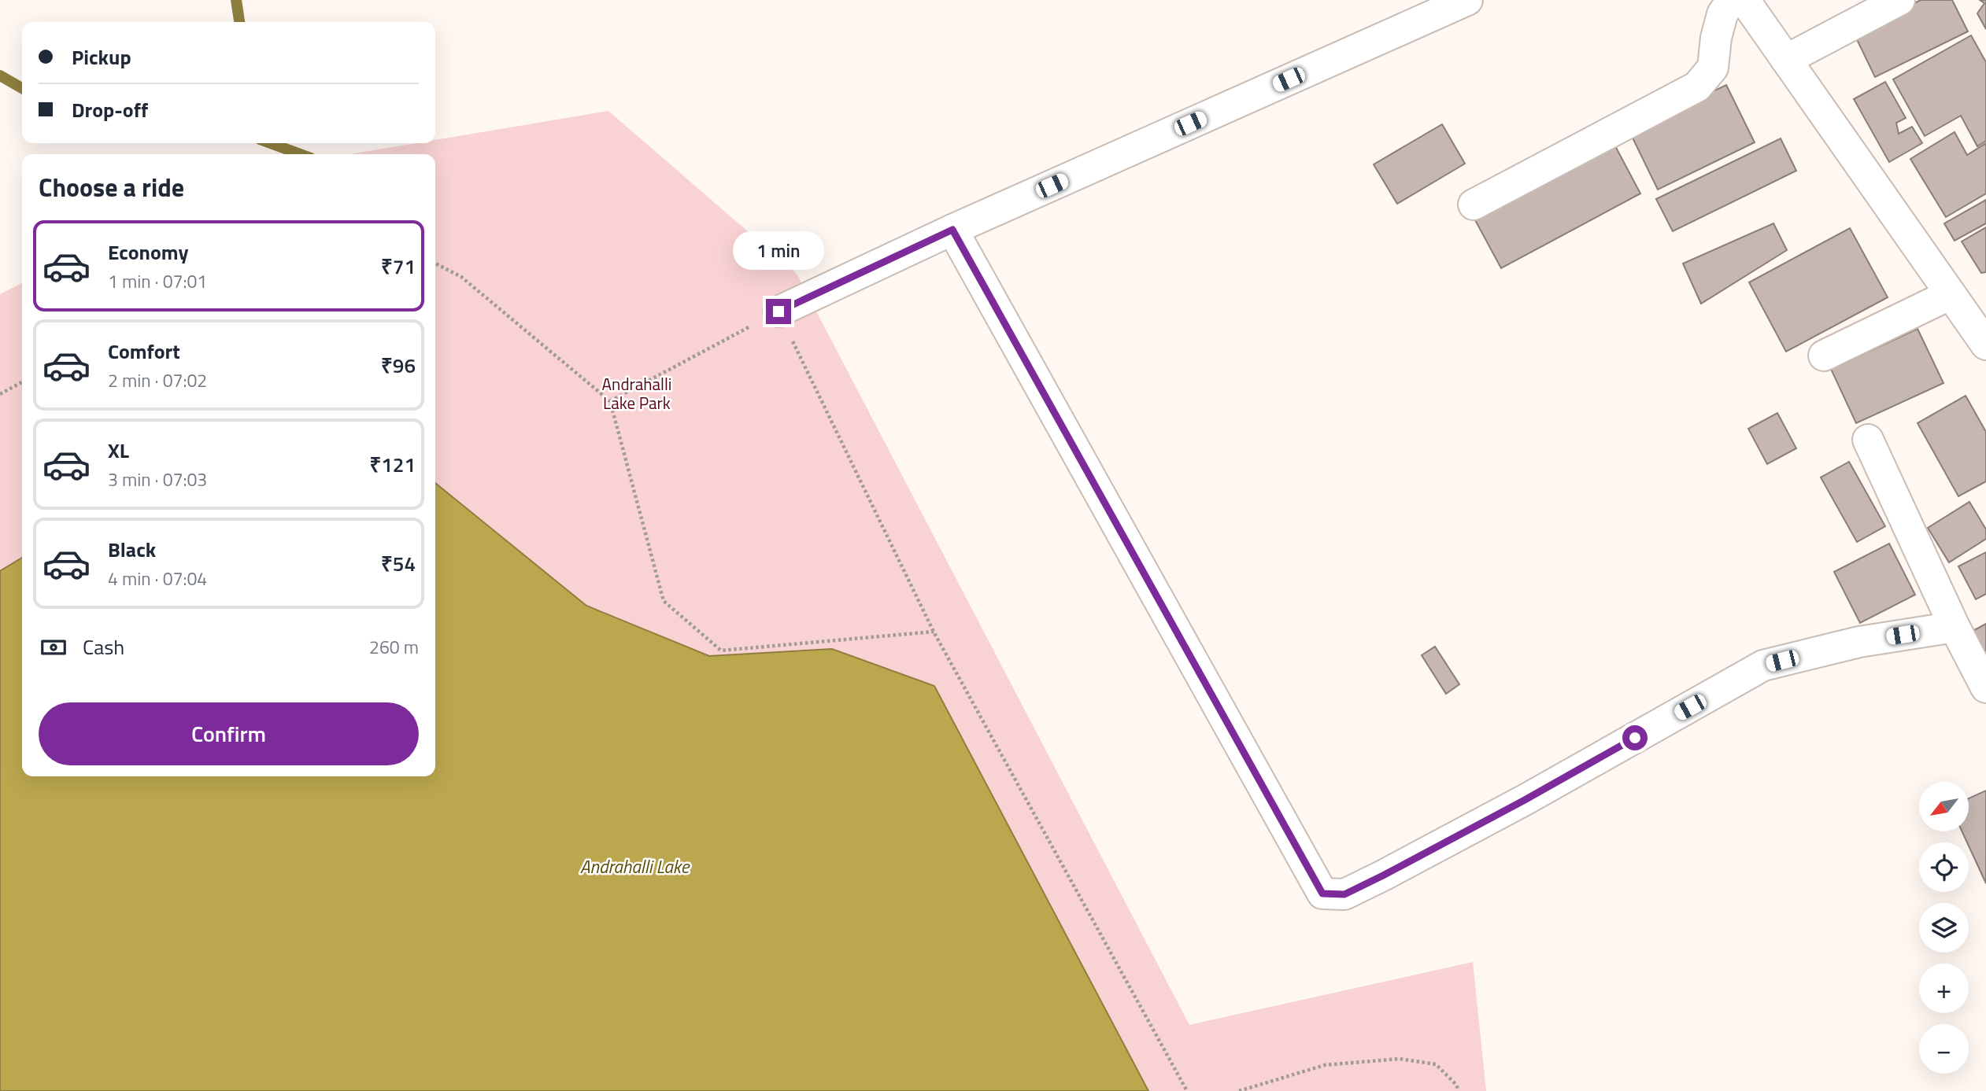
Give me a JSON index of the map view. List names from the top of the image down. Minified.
{"water":["Andrahalli Lake"],"parks":["Andrahalli Lake Park"],"north":"bottom left","page":{"banner":["Pickup","Drop-off"],"heading":"Choose a ride","list":[{"name":"Economy","note":"1 min · 07:01","value":"₹71"},{"name":"Comfort","note":"2 min · 07:02","value":"₹96"},{"name":"XL","note":"3 min · 07:03","value":"₹121"},{"name":"Black","note":"4 min · 07:04","value":"₹54"}],"bubble":"1 min","pay":["Cash","260 m"],"buttons":"Confirm","map_buttons":["+","−"]}}
